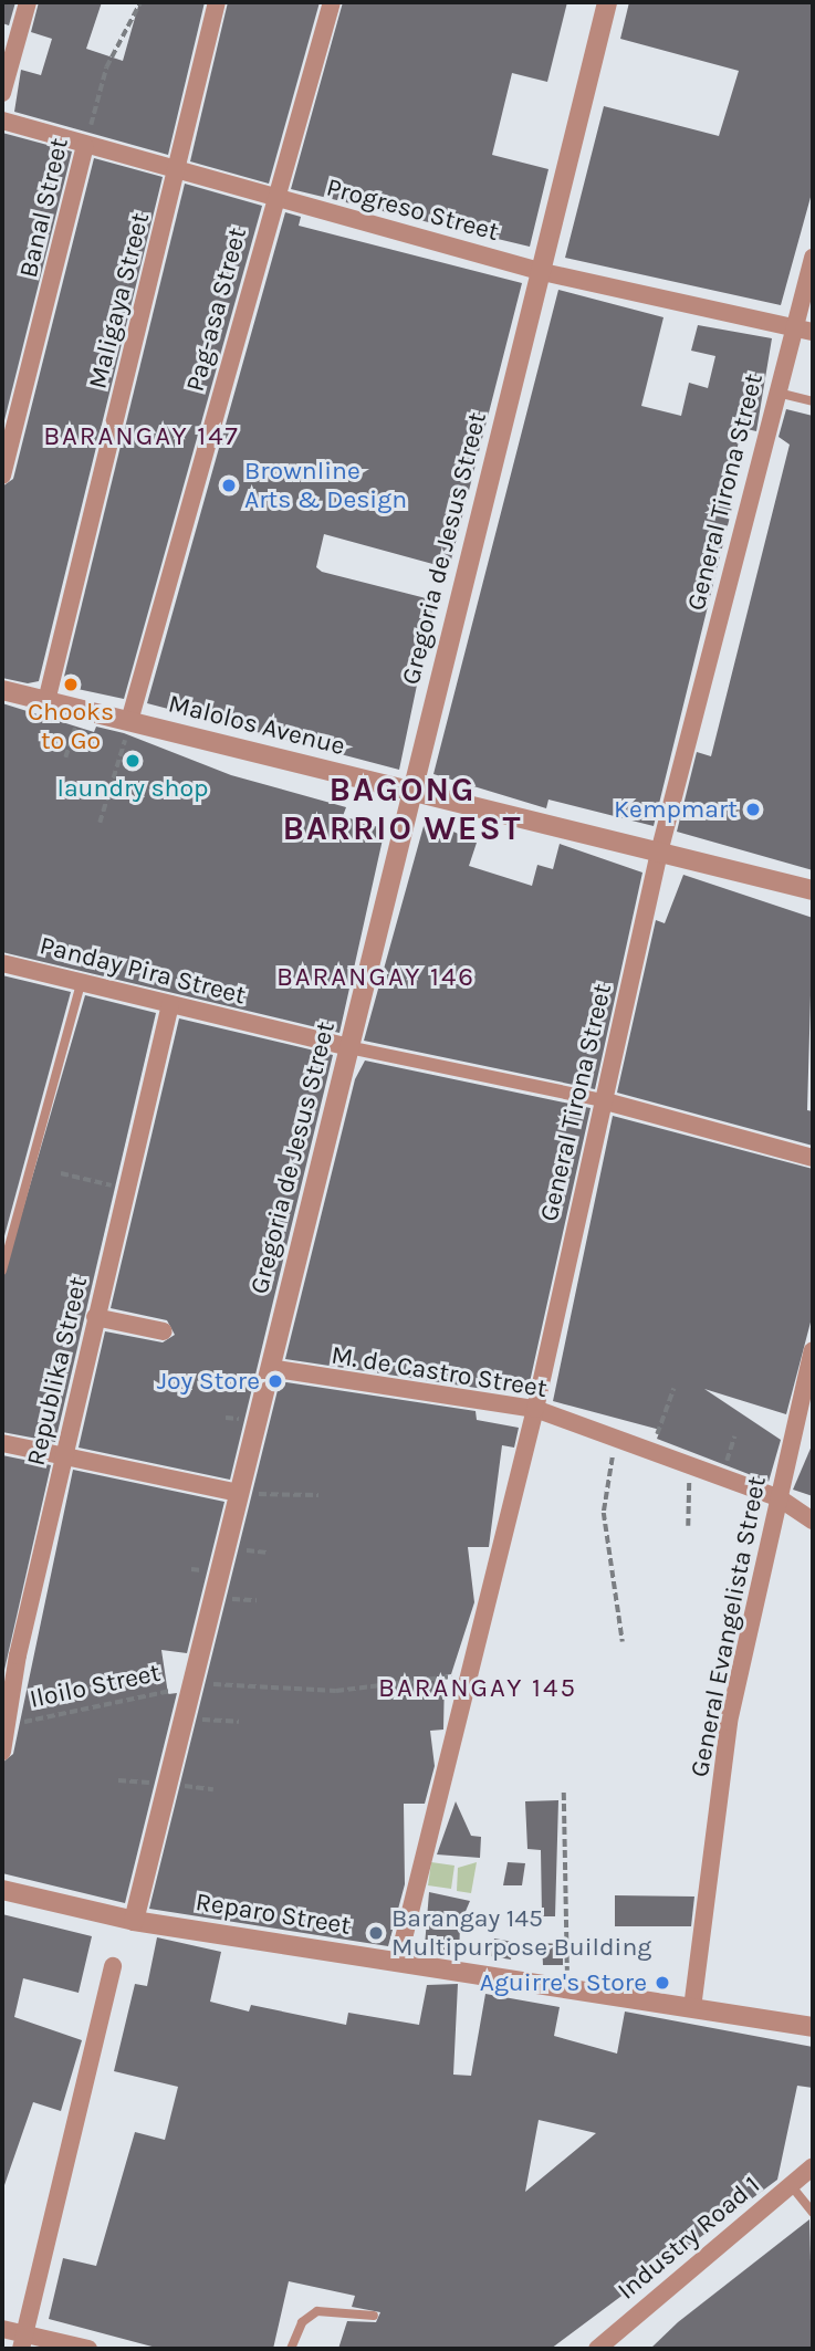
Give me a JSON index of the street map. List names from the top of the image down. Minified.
{"streets":{"street":["Banal Street","Progreso Street","Maligaya Street","Pag-asa Street","General Tirona Street","Gregoria de Jesus Street","Malolos Avenue","Panday Pira Street","Republika Street","M. de Castro Street","General Evangelista Street","Reparo Street","Industry Road 1"],"path":["Iloilo Street"]},"crossings":[["Banal Street","Progreso Street"],["Progreso Street","Maligaya Street"],["Progreso Street","Pag-asa Street"],["Progreso Street","General Tirona Street"],["Progreso Street","Gregoria de Jesus Street"],["Maligaya Street","Malolos Avenue"],["Pag-asa Street","Malolos Avenue"],["General Tirona Street","Malolos Avenue"],["General Tirona Street","Panday Pira Street"],["General Tirona Street","M. de Castro Street"],["General Tirona Street","Iloilo Street"],["General Tirona Street","Reparo Street"],["Gregoria de Jesus Street","Malolos Avenue"],["Gregoria de Jesus Street","Panday Pira Street"],["Gregoria de Jesus Street","M. de Castro Street"],["Gregoria de Jesus Street","Iloilo Street"],["Gregoria de Jesus Street","Reparo Street"],["Panday Pira Street","Republika Street"],["Republika Street","Iloilo Street"],["M. de Castro Street","General Evangelista Street"],["General Evangelista Street","Reparo Street"]],"districts":["BARANGAY 147","BAGONG BARRIO WEST","BARANGAY 146","BARANGAY 145"],"places":["Brownline Arts & Design","Chooks to Go","laundry shop","Kempmart","Joy Store","Barangay 145 Multipurpose Building","Aguirre's Store"]}
